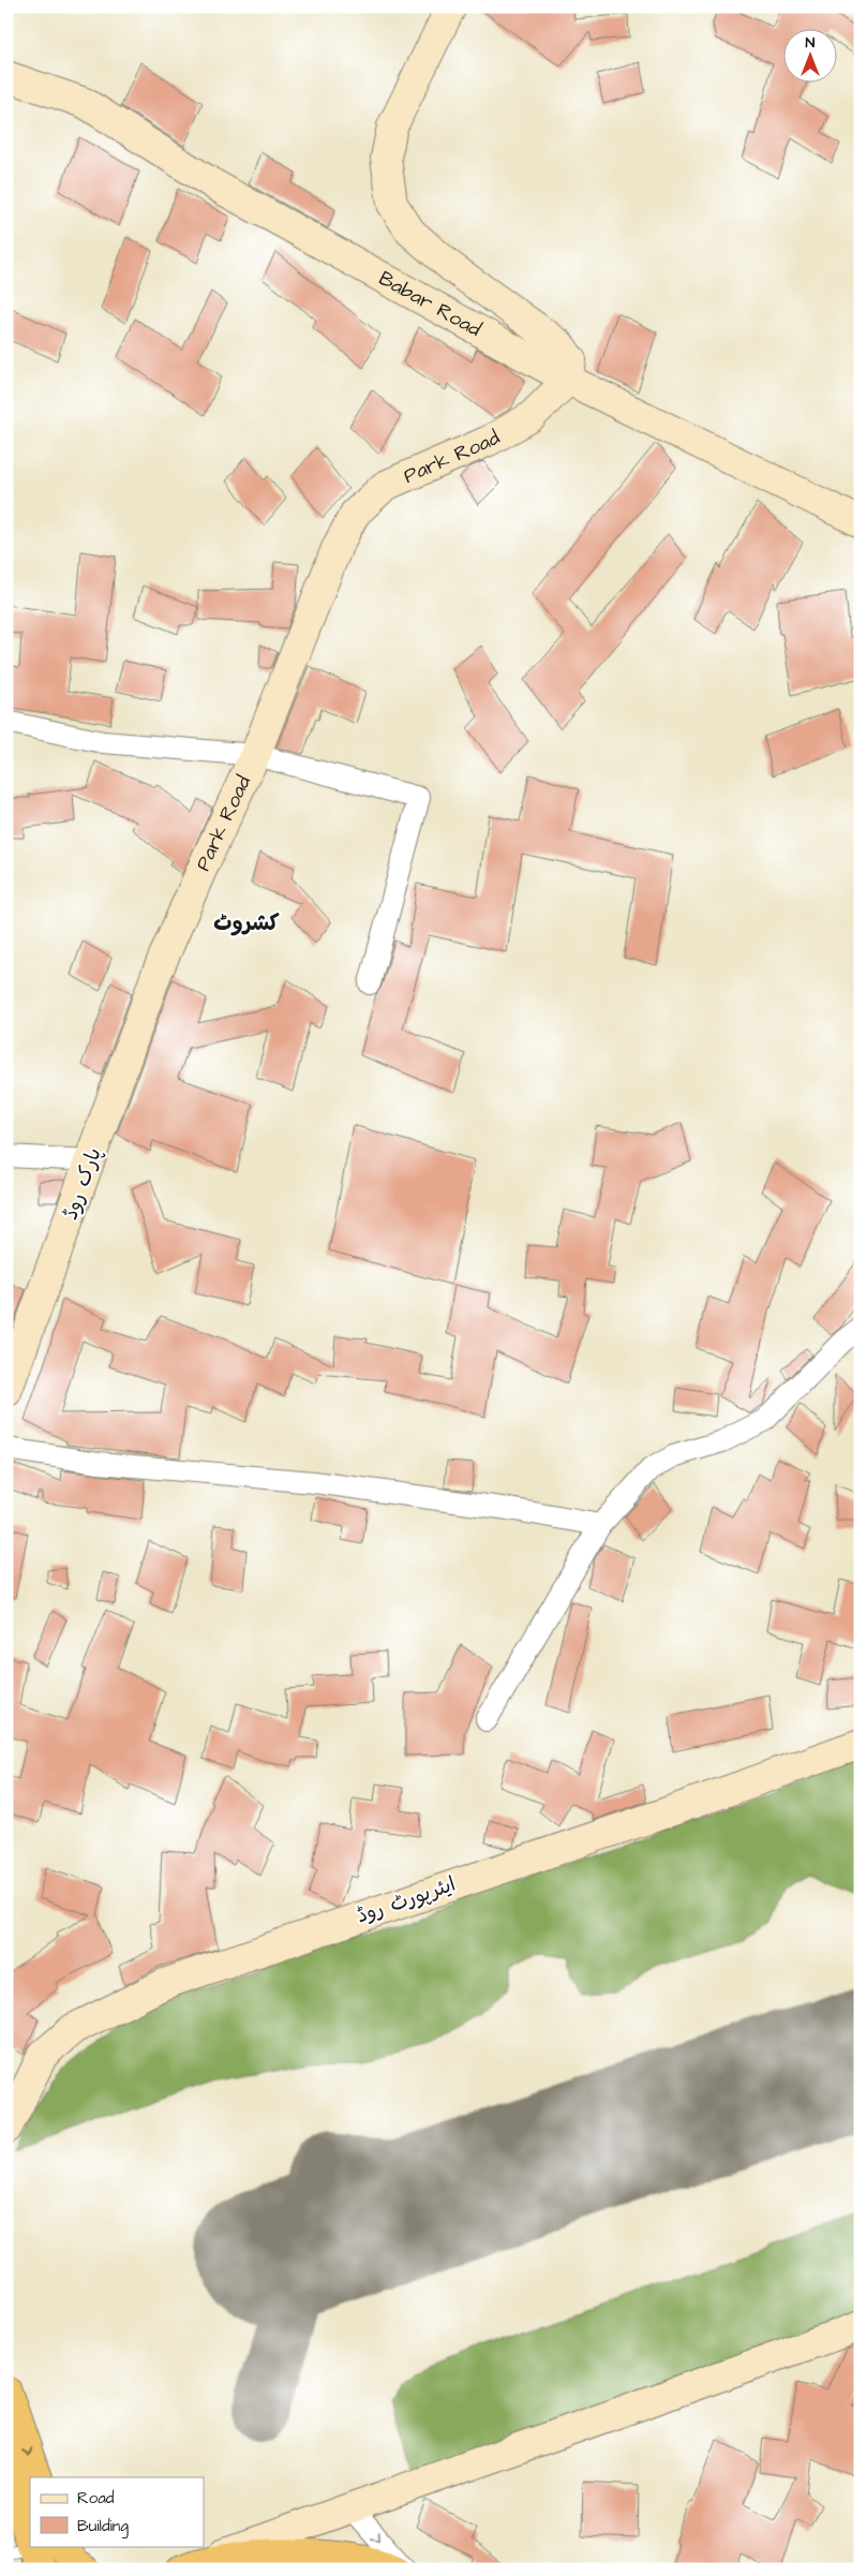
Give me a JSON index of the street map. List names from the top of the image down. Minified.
{"streets":{"street":["Babar Road","Park Road","پارک روڈ","ایئرپورٹ روڈ"]},"crossings":[["Babar Road","Park Road"],["Park Road","پارک روڈ"]],"districts":["کشروٹ"],"legend":["Road","Building"],"north":"top"}
